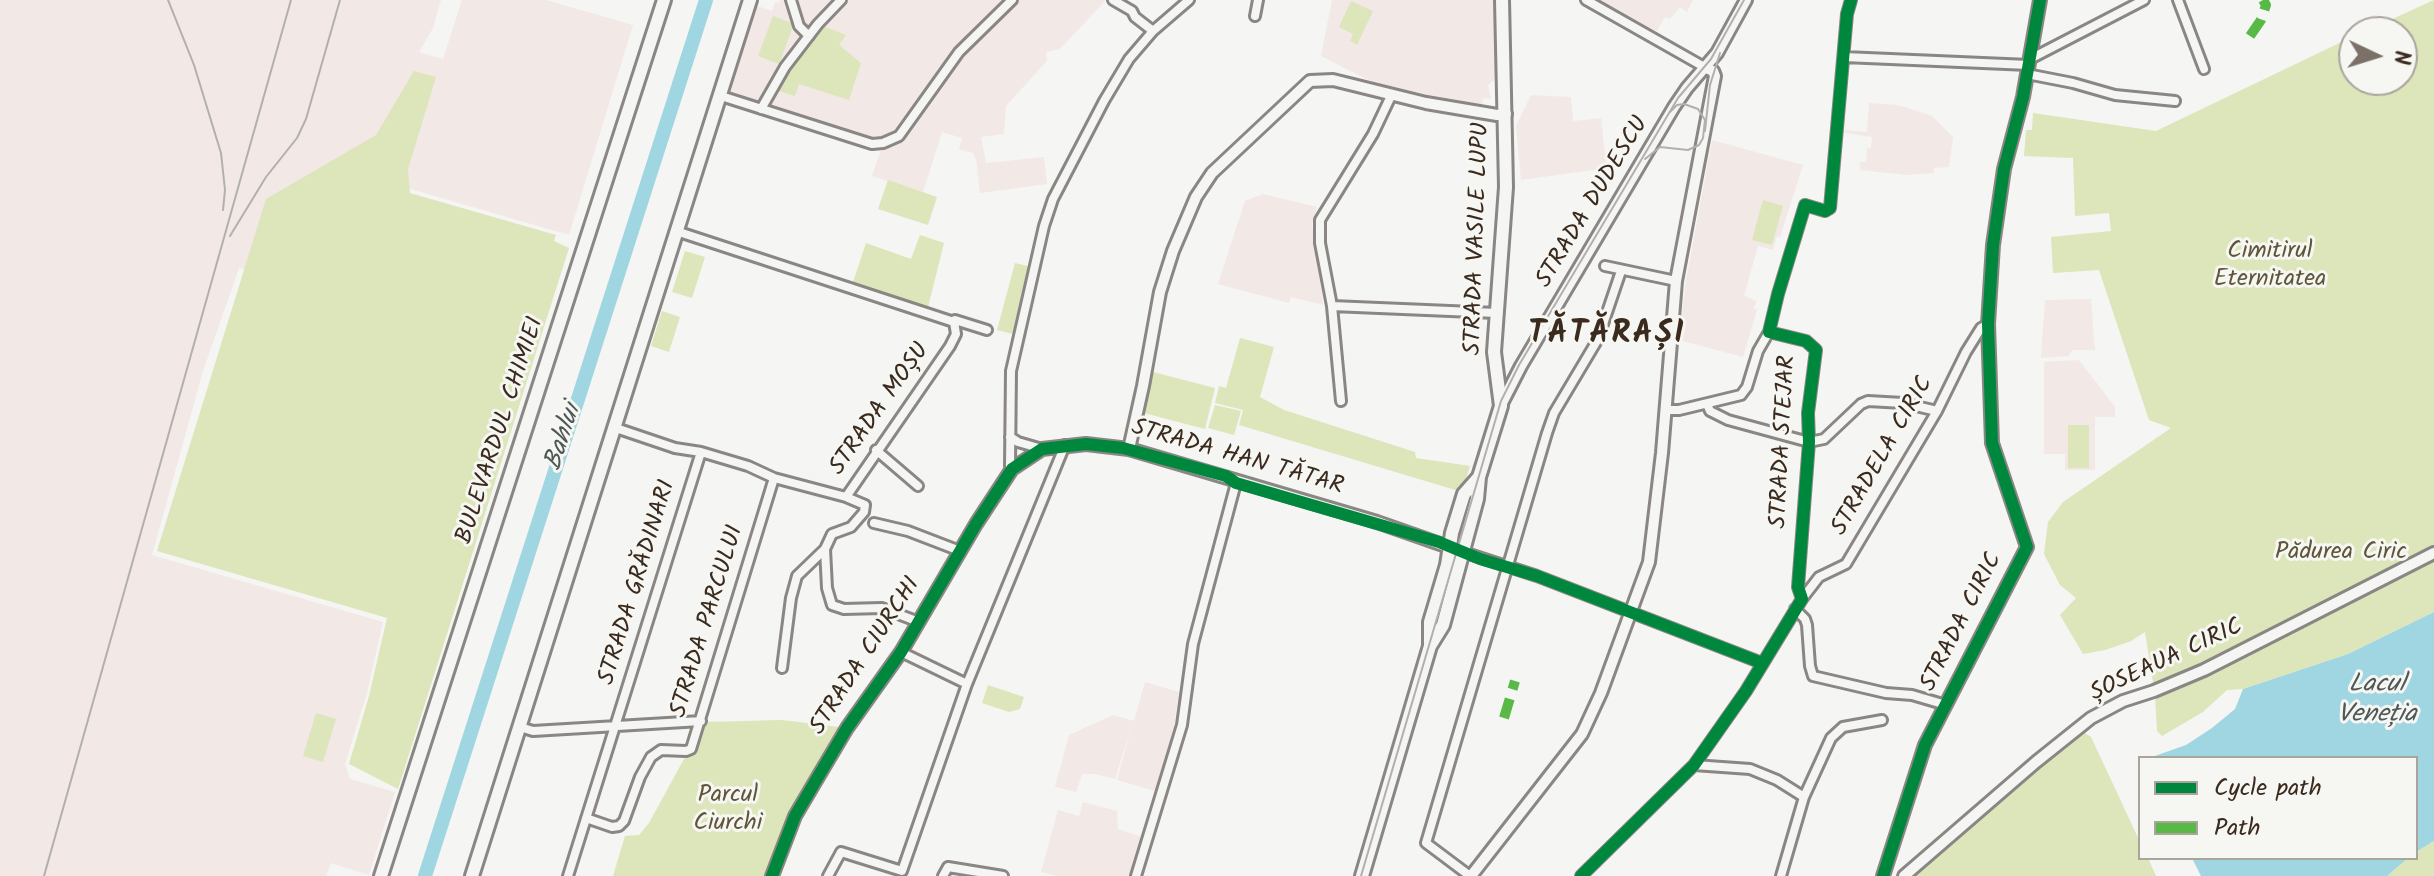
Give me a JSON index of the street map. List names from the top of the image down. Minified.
{"streets":{"main road":["STRADA VASILE LUPU","BULEVARDUL CHIMIEI"],"street":["STRADA DUDESCU","STRADA MOȘU","STRADA STEJAR","STRADELA CIRIC","STRADA HAN TĂTAR","STRADA GRĂDINARI","STRADA PARCULUI","STRADA CIRIC","STRADA CIURCHI","ȘOSEAUA CIRIC"]},"crossings":[["STRADA DUDESCU","STRADA VASILE LUPU"],["STRADA VASILE LUPU","STRADA HAN TĂTAR"],["STRADA STEJAR","STRADELA CIRIC"],["STRADELA CIRIC","STRADA CIRIC"],["STRADA HAN TĂTAR","STRADA CIURCHI"],["STRADA GRĂDINARI","STRADA PARCULUI"]],"districts":["TĂTĂRAȘI"],"water":["Bahlui","Lacul Veneția"],"parks":["Cimitirul Eternitatea","Pădurea Ciric","Parcul Ciurchi"],"legend":["Cycle path","Path"],"north":"right"}
